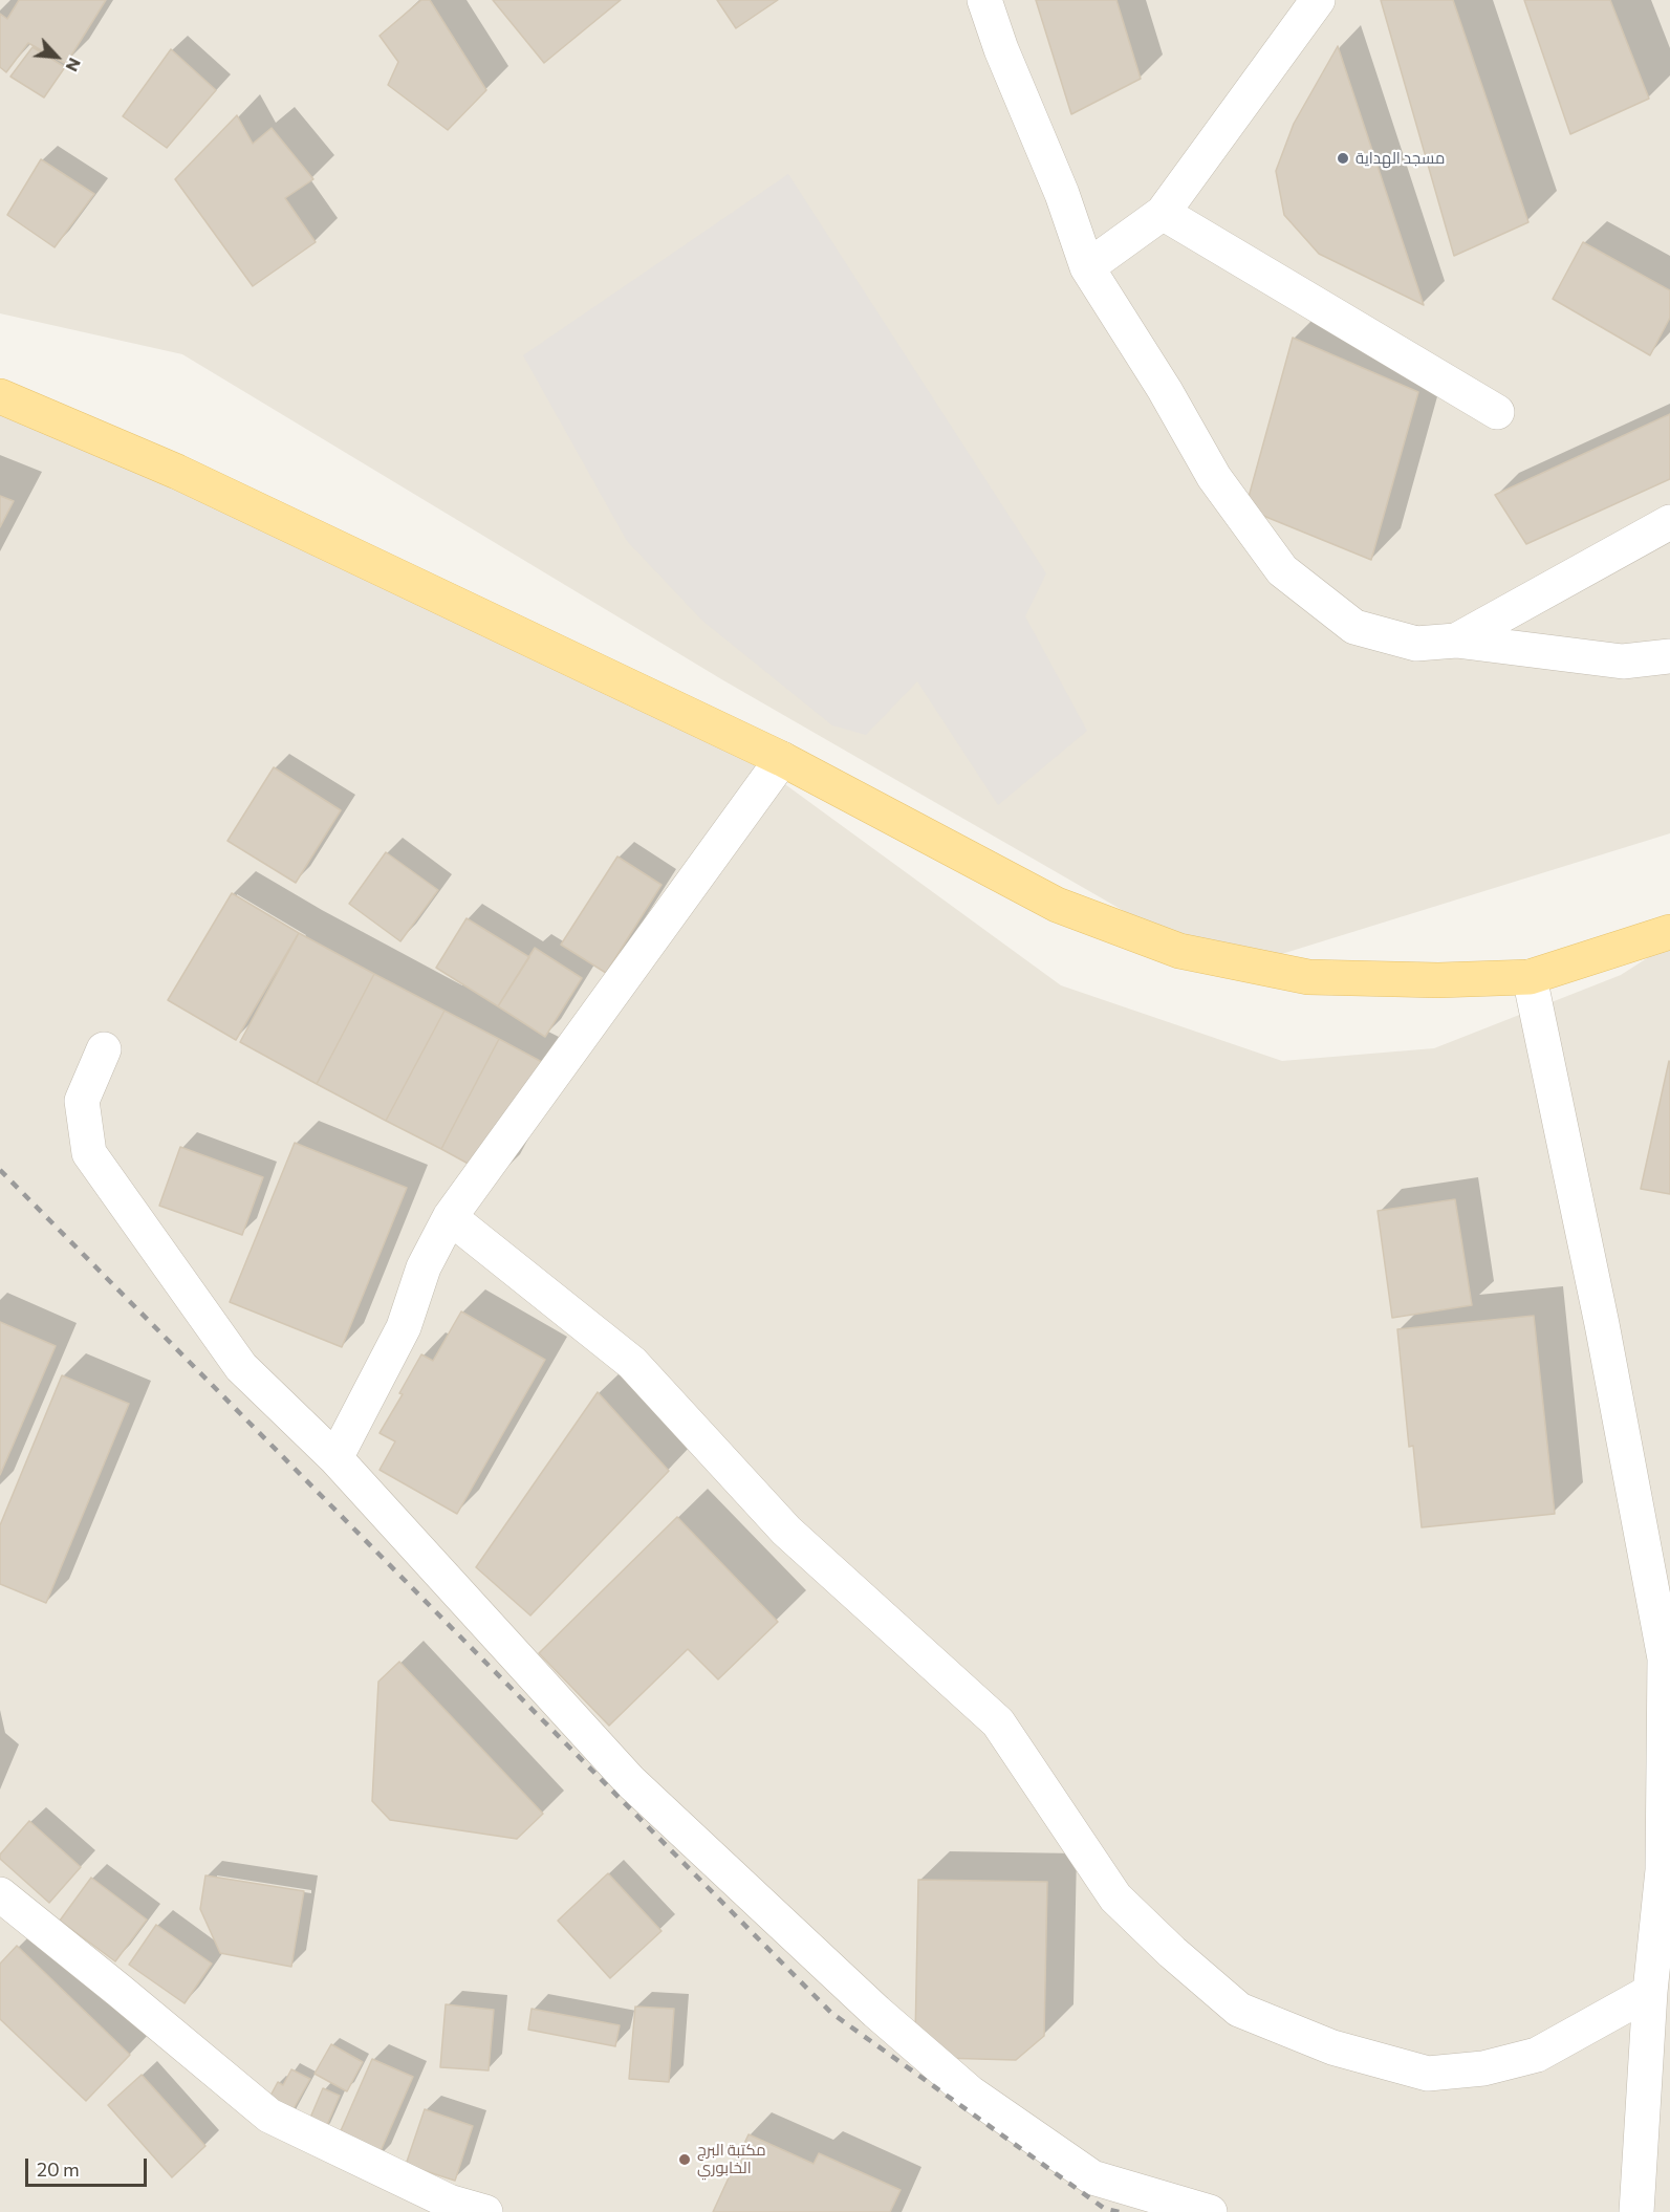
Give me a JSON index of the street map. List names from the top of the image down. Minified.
{"places":["مسجد الهداية","مكتبة البرج الخابوري"],"scale_bar":"20 m","north":"bottom right"}
